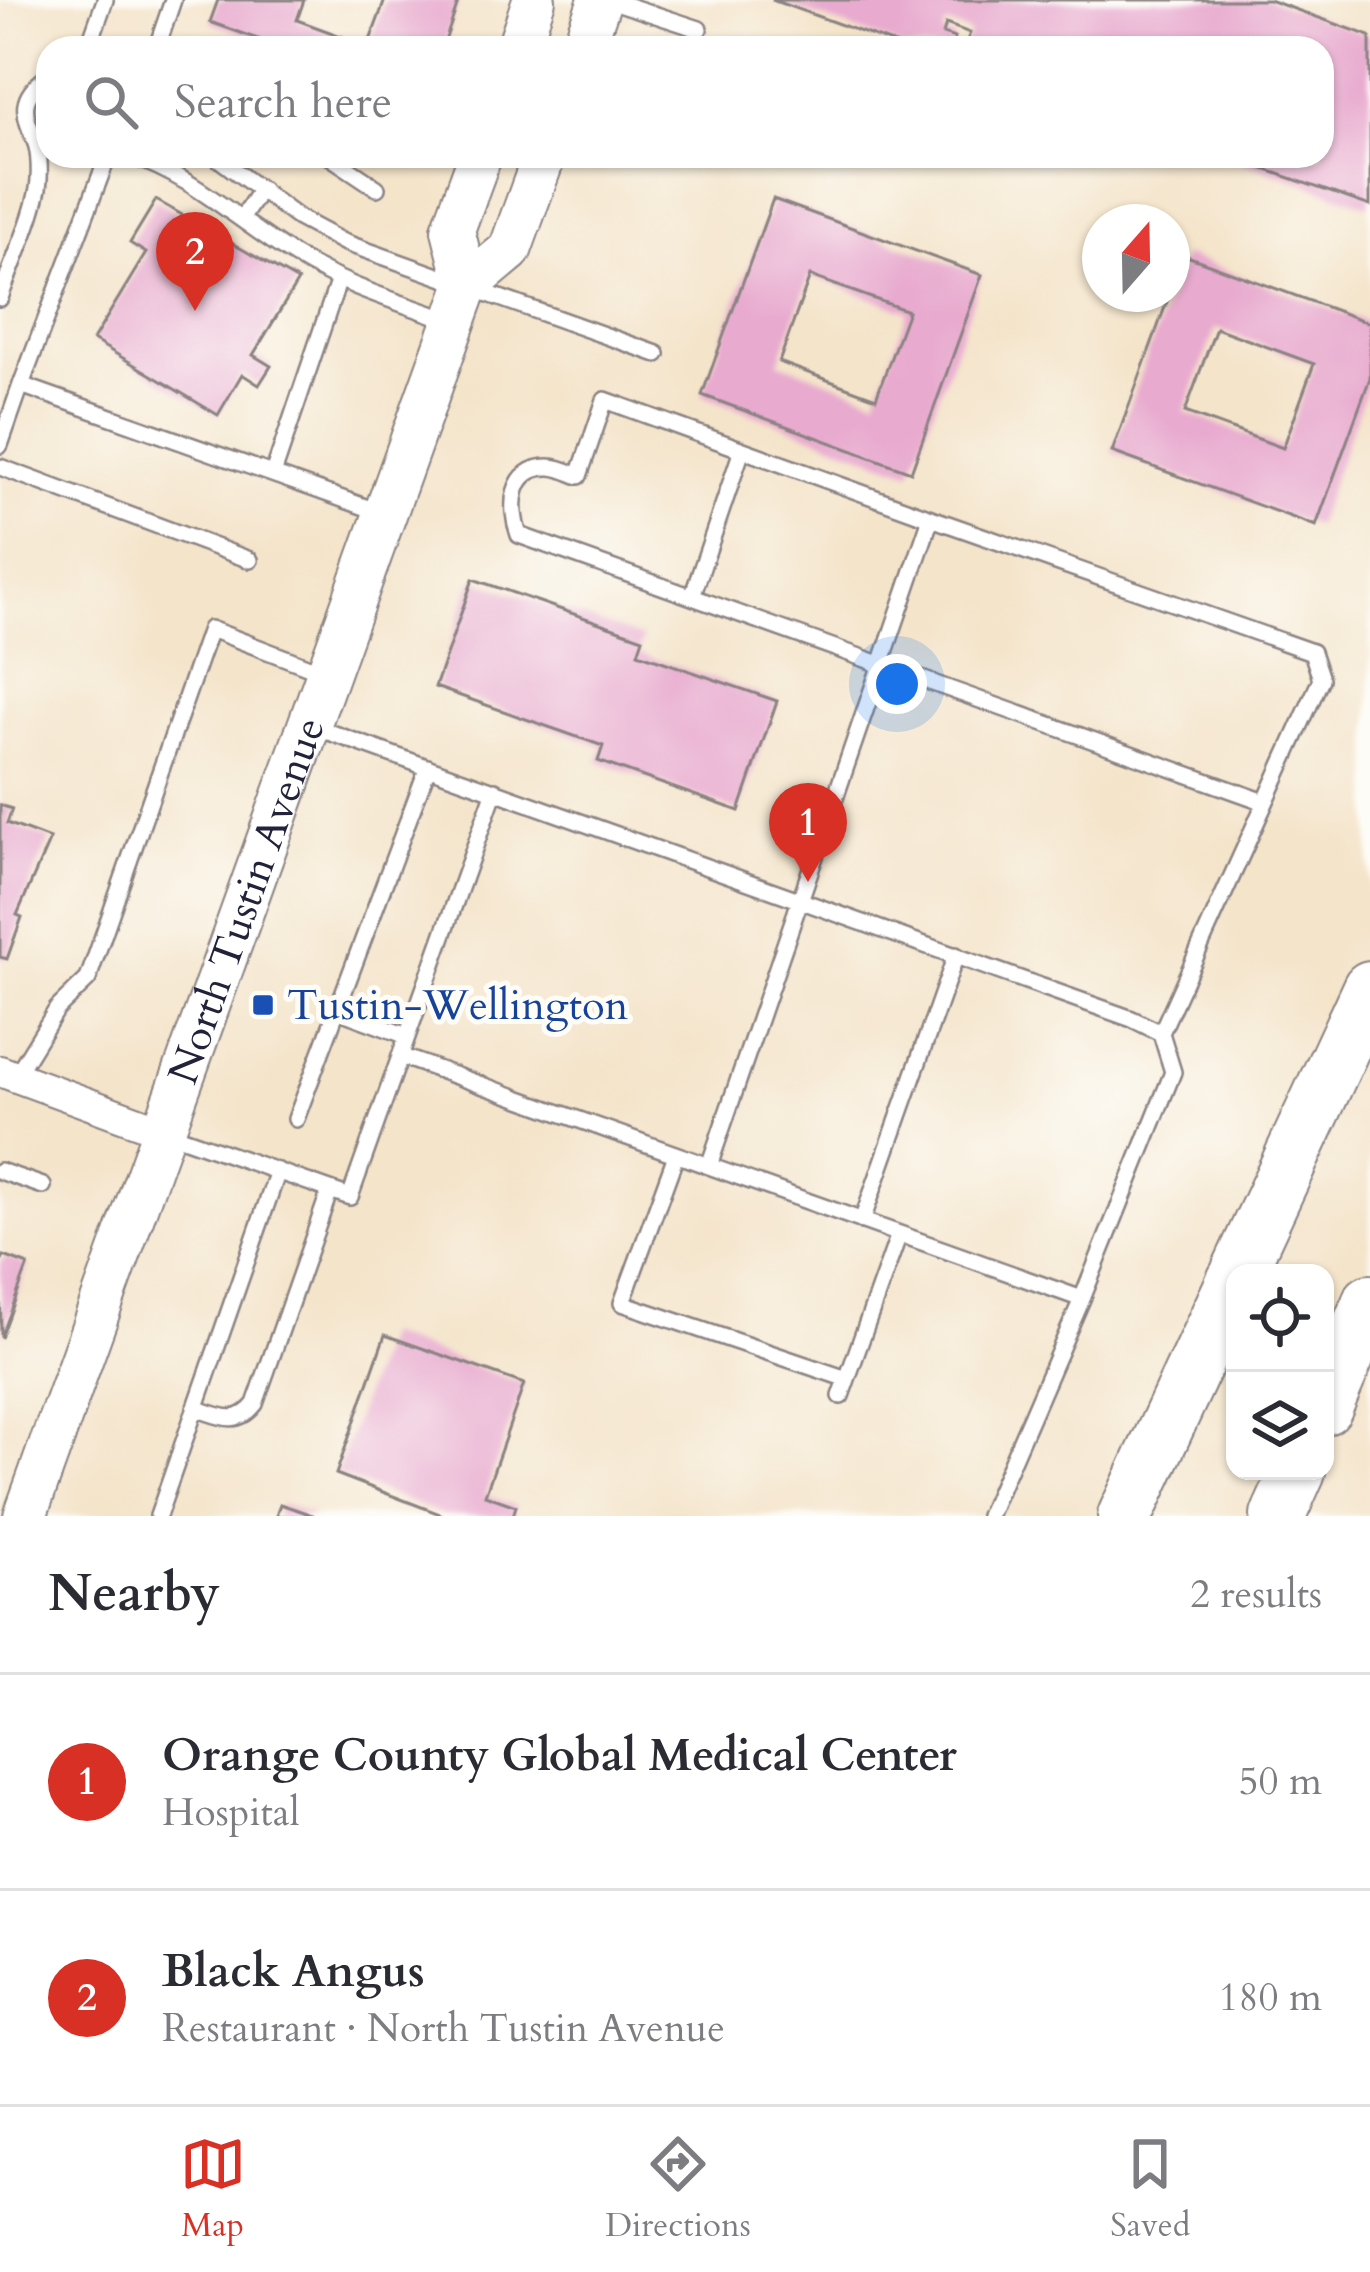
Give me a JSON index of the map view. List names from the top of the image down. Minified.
{"streets":{"main road":["North Tustin Avenue"]},"places":{"transit":["Tustin-Wellington"]},"north":"top","page":{"search":"Search here","pins":["2","1"],"heading":["Nearby","2 results"],"list":[{"mark":"1","name":"Orange County Global Medical Center","note":"Hospital","value":"50 m"},{"mark":"2","name":"Black Angus","note":"Restaurant · North Tustin Avenue","value":"180 m"}],"nav":["Map","Directions","Saved"]}}
